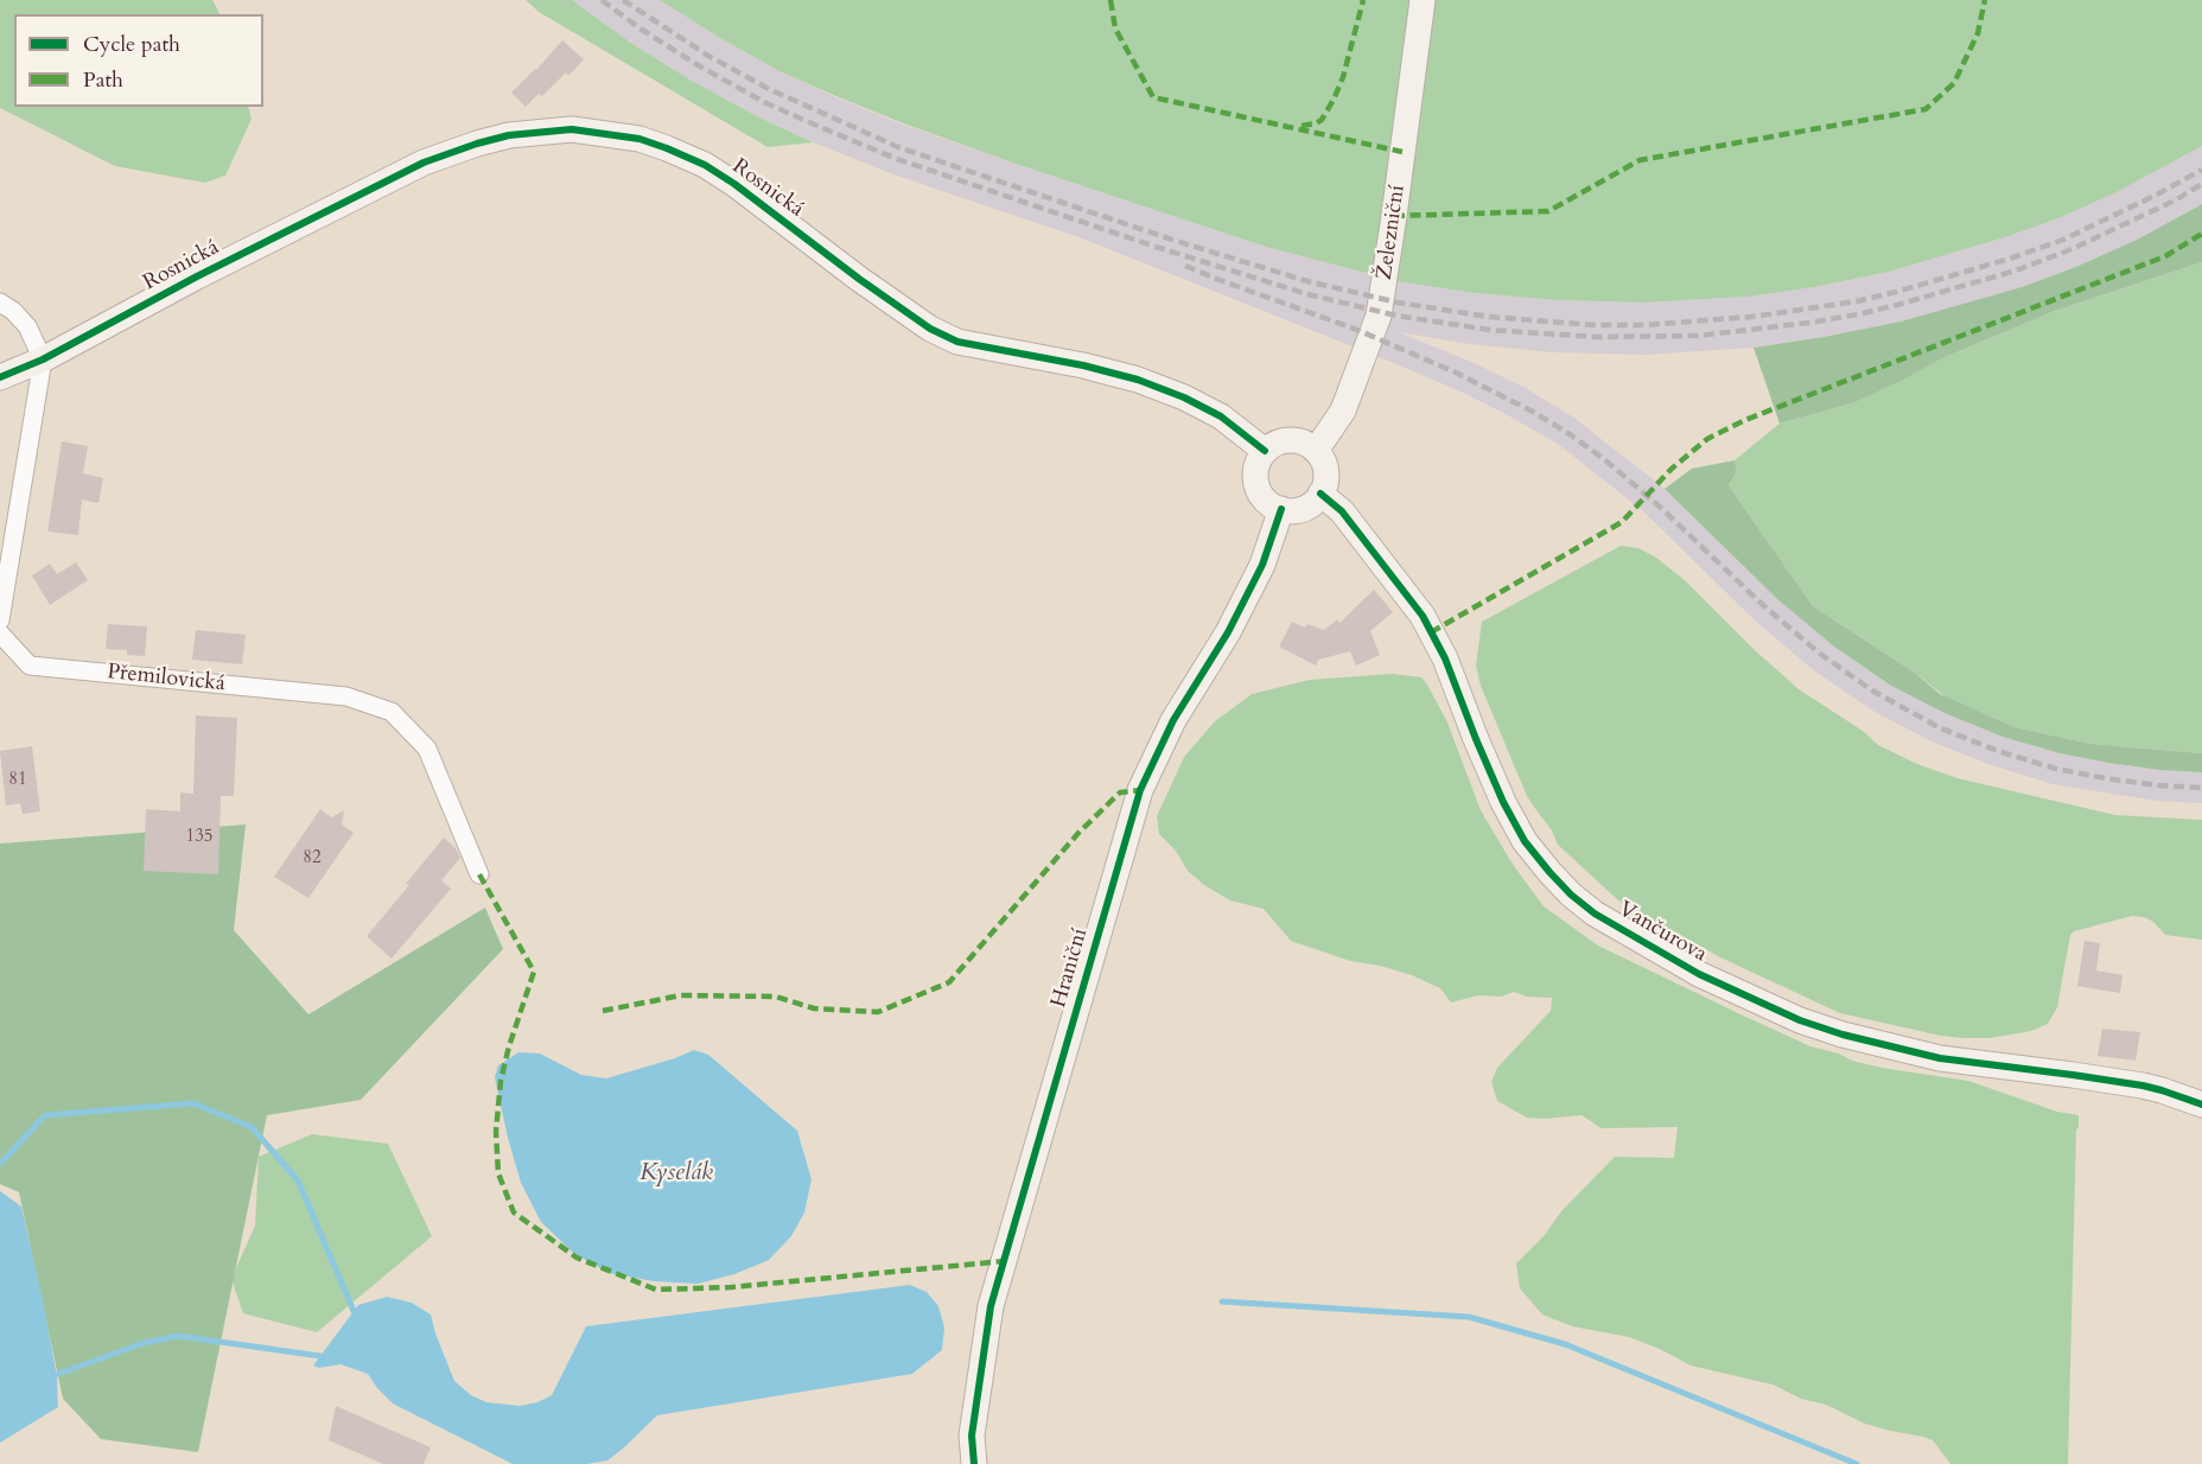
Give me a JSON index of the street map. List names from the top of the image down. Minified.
{"streets":{"street":["Rosnická","Železniční","Přemilovická","Vančurova","Hraniční"]},"crossings":[["Rosnická","Železniční"],["Rosnická","Vančurova"],["Rosnická","Hraniční"],["Železniční","Vančurova"],["Železniční","Hraniční"],["Vančurova","Hraniční"]],"water":["Kyselák"],"house_numbers":["81","135","82"],"legend":["Cycle path","Path"]}
